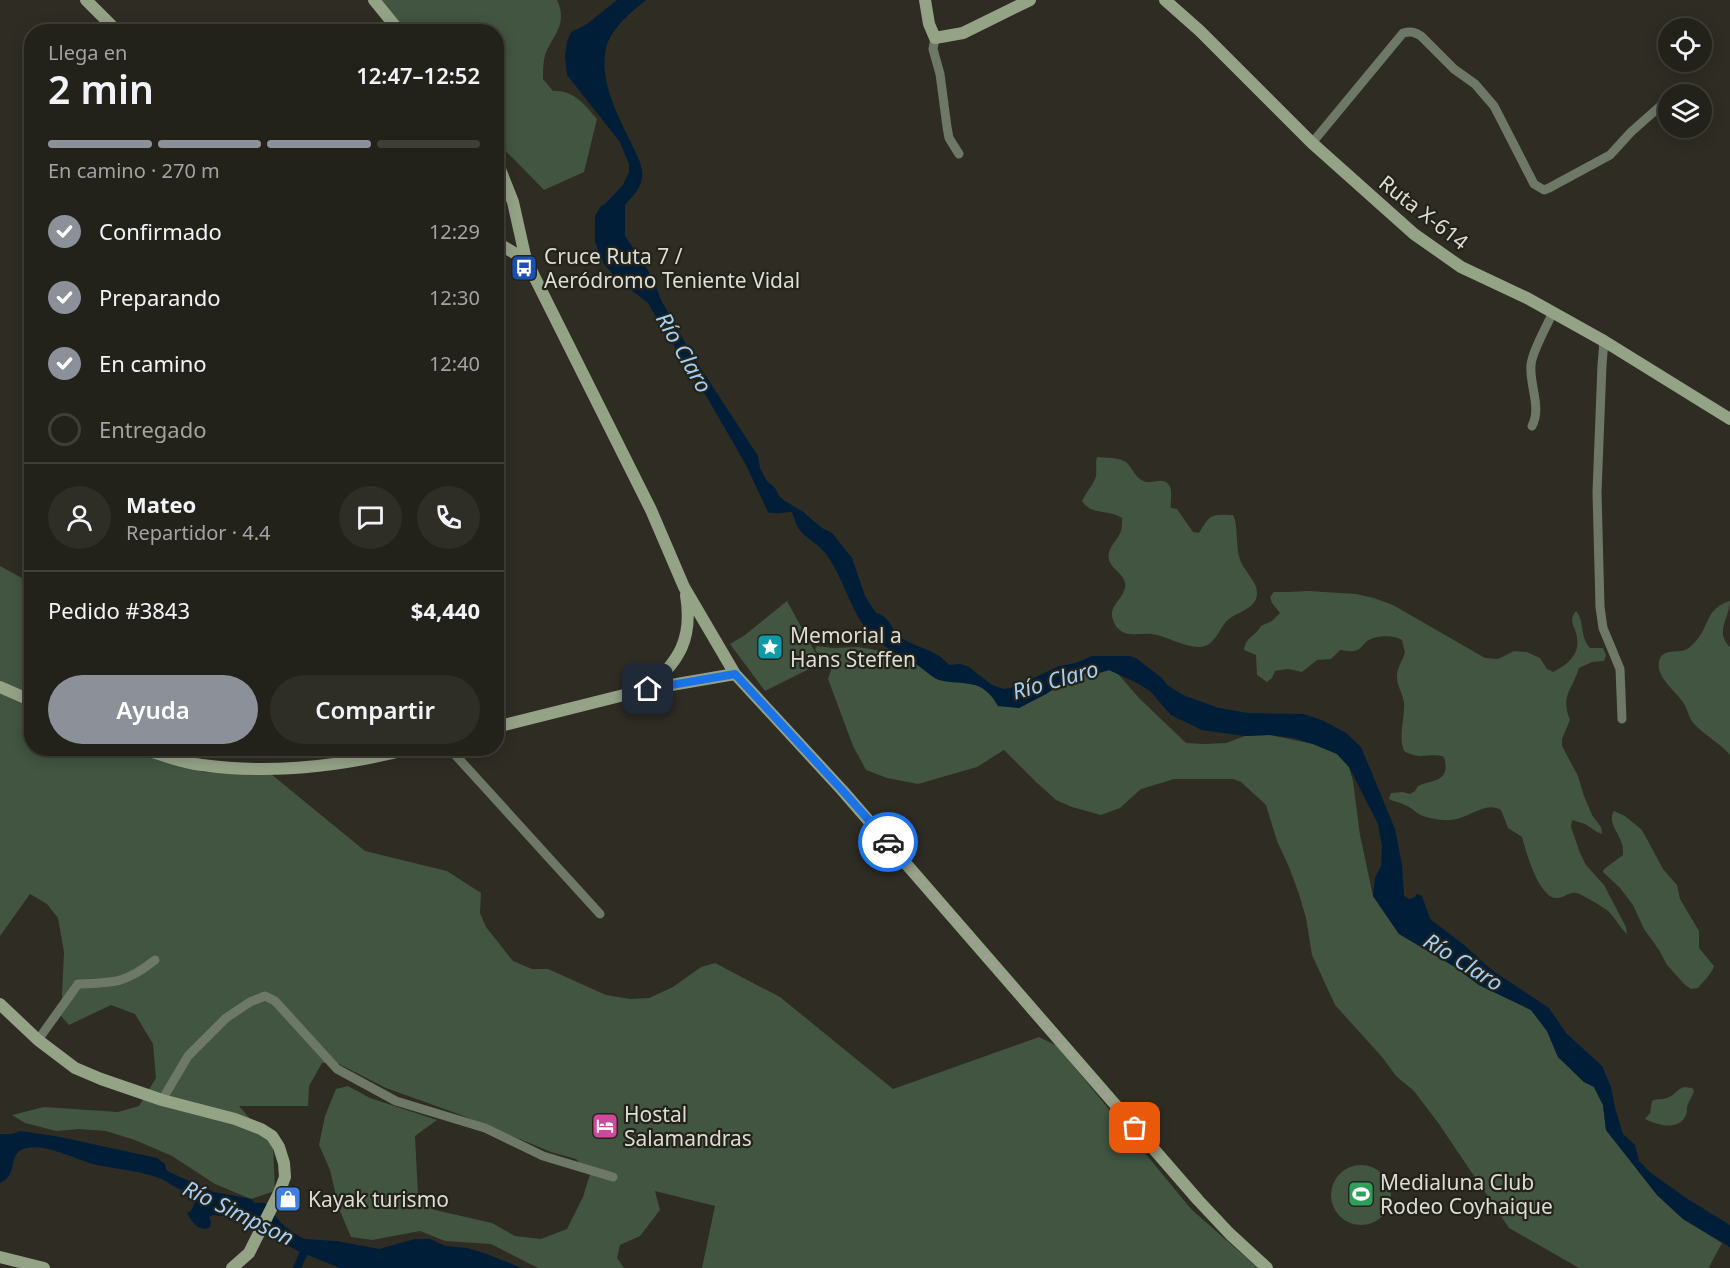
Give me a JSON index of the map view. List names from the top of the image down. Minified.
{"streets":{"street":["Ruta X-614"]},"water":["Río Claro","Río Simpson"],"places":{"bus stop":["Cruce Ruta 7 / Aeródromo Teniente Vidal"],"place":["Memorial a Hans Steffen"],"hotel":["Hostal Salamandras"],"sports":["Medialuna Club Rodeo Coyhaique"],"shop":["Kayak turismo"]},"page":{"heading":["2 min","Llega en","12:47–12:52"],"panel":["Mateo","Repartidor · 4.4","Pedido #3843","$4,440"],"bar":"En camino · 270 m","list":[["Confirmado","12:29"],["Preparando","12:30"],["En camino","12:40"],"Entregado"],"buttons":["Ayuda","Compartir"]}}
